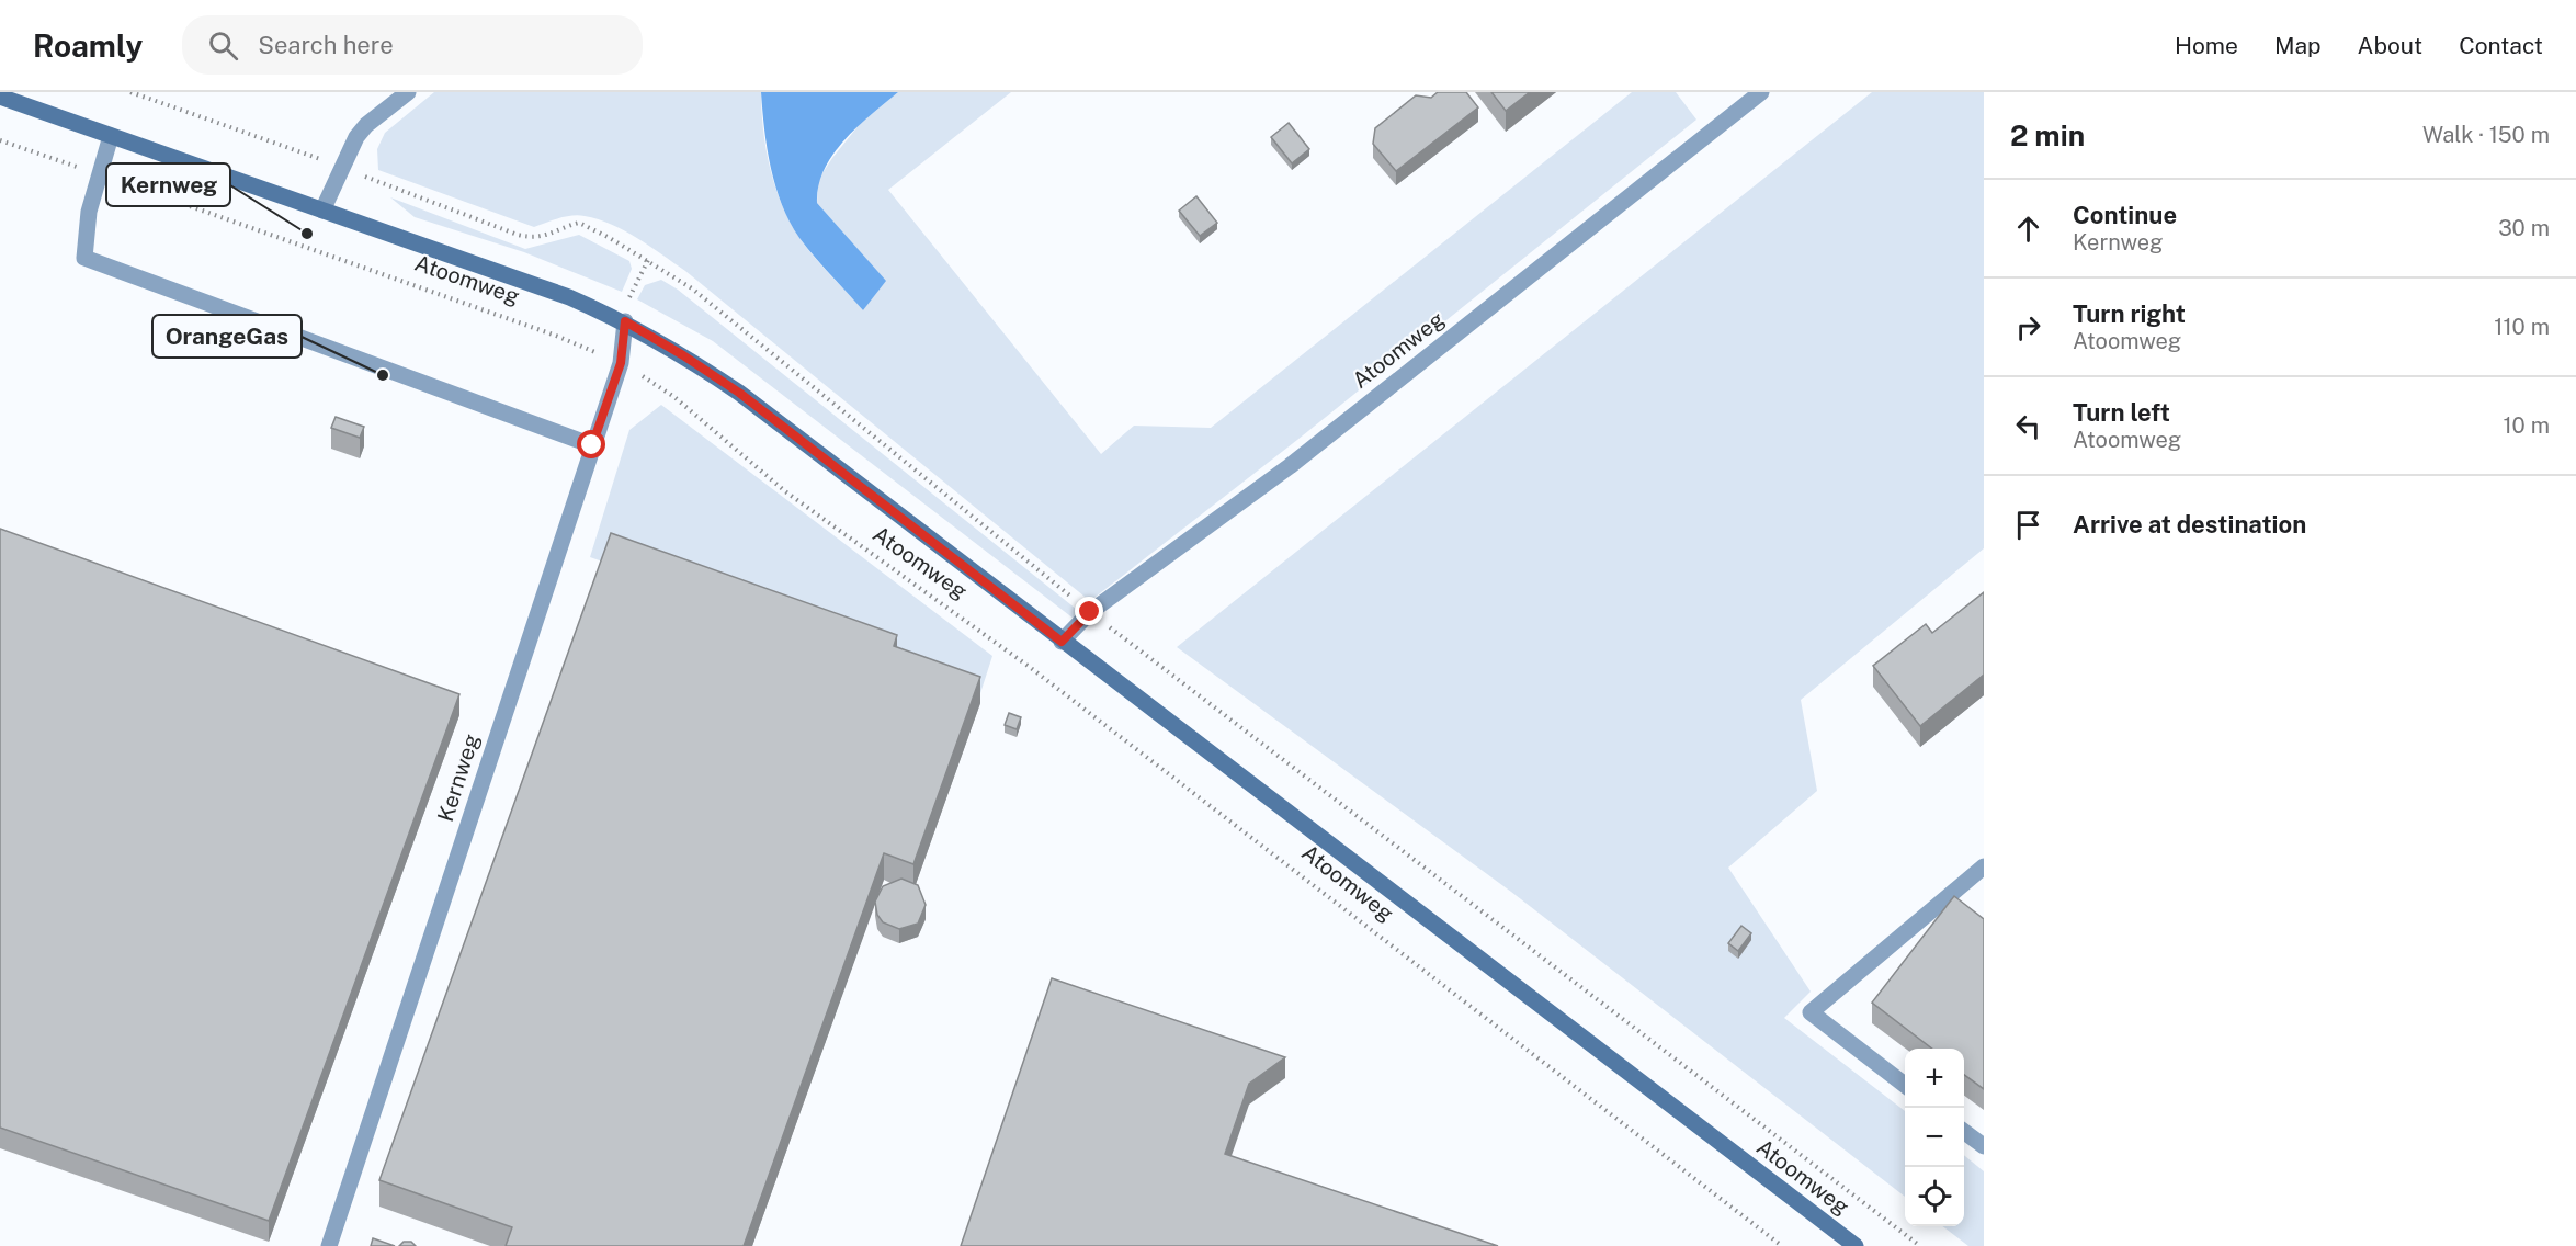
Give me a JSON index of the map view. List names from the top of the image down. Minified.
{"streets":{"street":["Atoomweg","Kernweg"]},"crossings":[["Atoomweg","Kernweg"]],"places":["Kernweg","OrangeGas"],"page":{"header":"Roamly","search":"Search here","nav":["Home","Map","About","Contact"],"heading":["2 min","Walk · 150 m"],"list":[["Continue","Kernweg","30 m"],["Turn right","Atoomweg","110 m"],["Turn left","Atoomweg","10 m"],"Arrive at destination"],"map_buttons":["+","−"]}}
